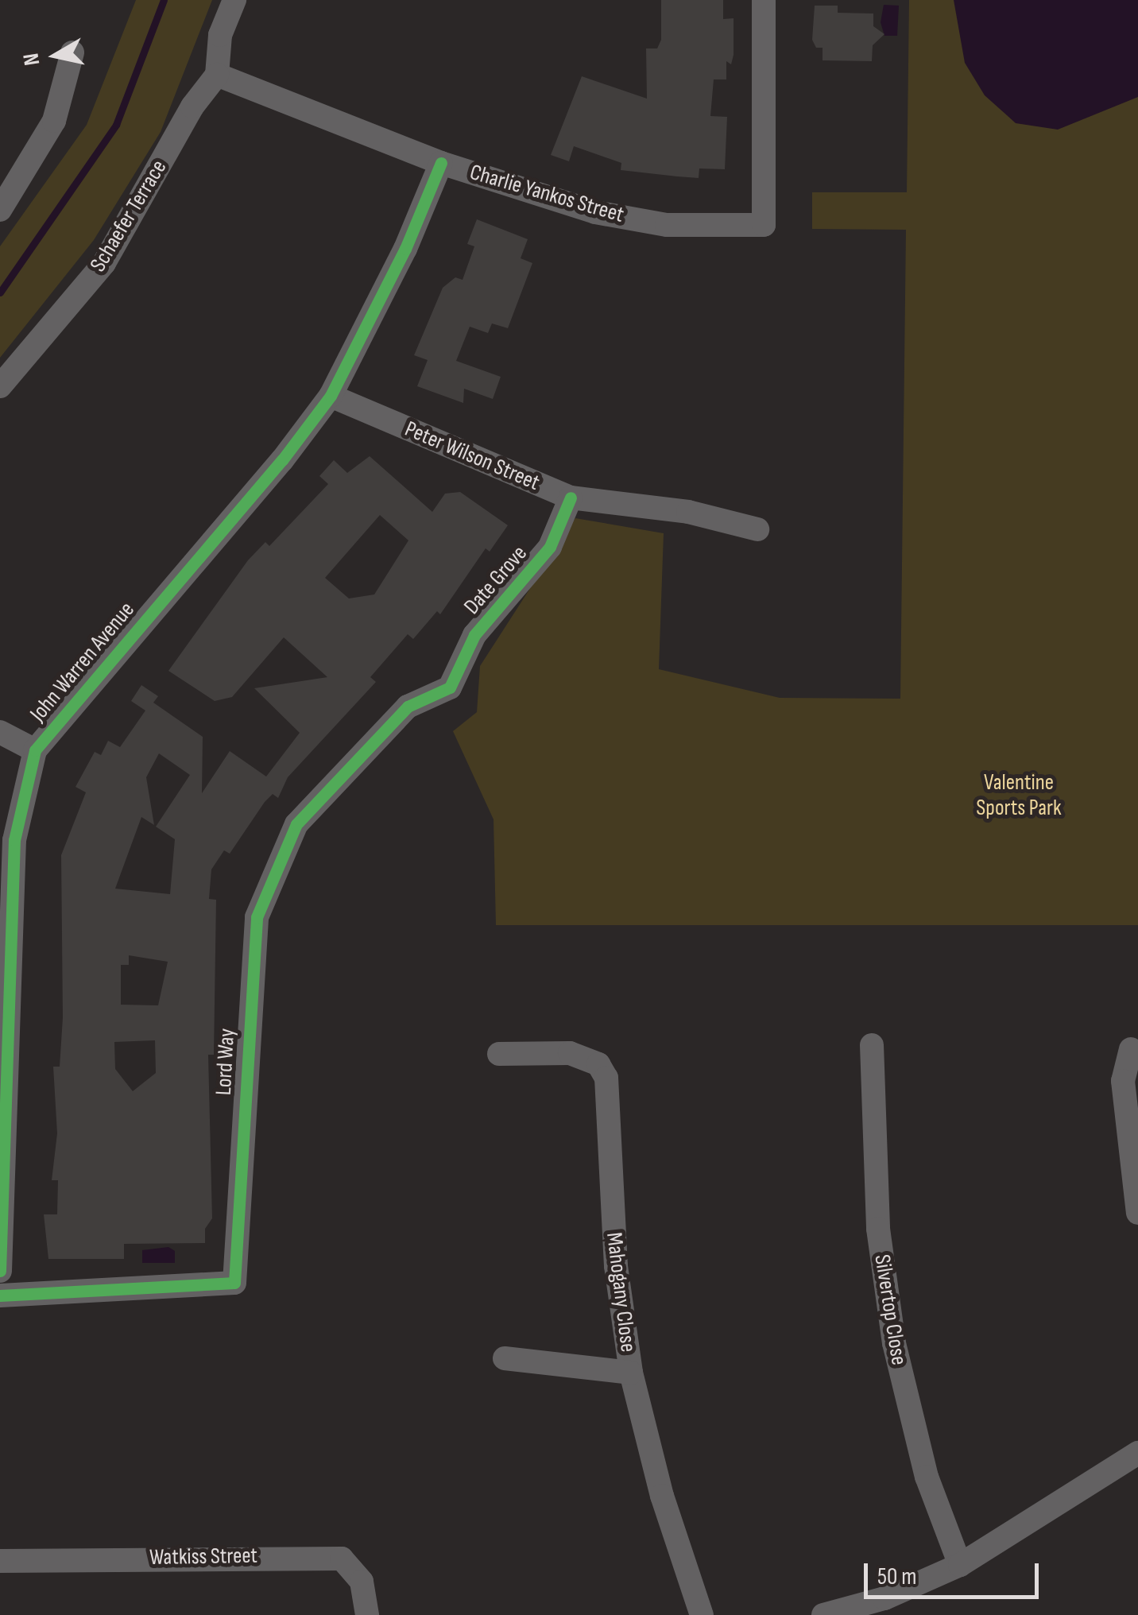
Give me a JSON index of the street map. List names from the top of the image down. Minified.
{"streets":{"street":["Charlie Yankos Street","Schaefer Terrace","Peter Wilson Street","Date Grove","John Warren Avenue","Lord Way","Mahogany Close","Silvertop Close","Watkiss Street"]},"crossings":[["Charlie Yankos Street","Schaefer Terrace"],["Charlie Yankos Street","John Warren Avenue"],["Peter Wilson Street","Date Grove"],["Peter Wilson Street","John Warren Avenue"],["Date Grove","Lord Way"]],"parks":["Valentine Sports Park"],"scale_bar":"50 m","north":"left"}
